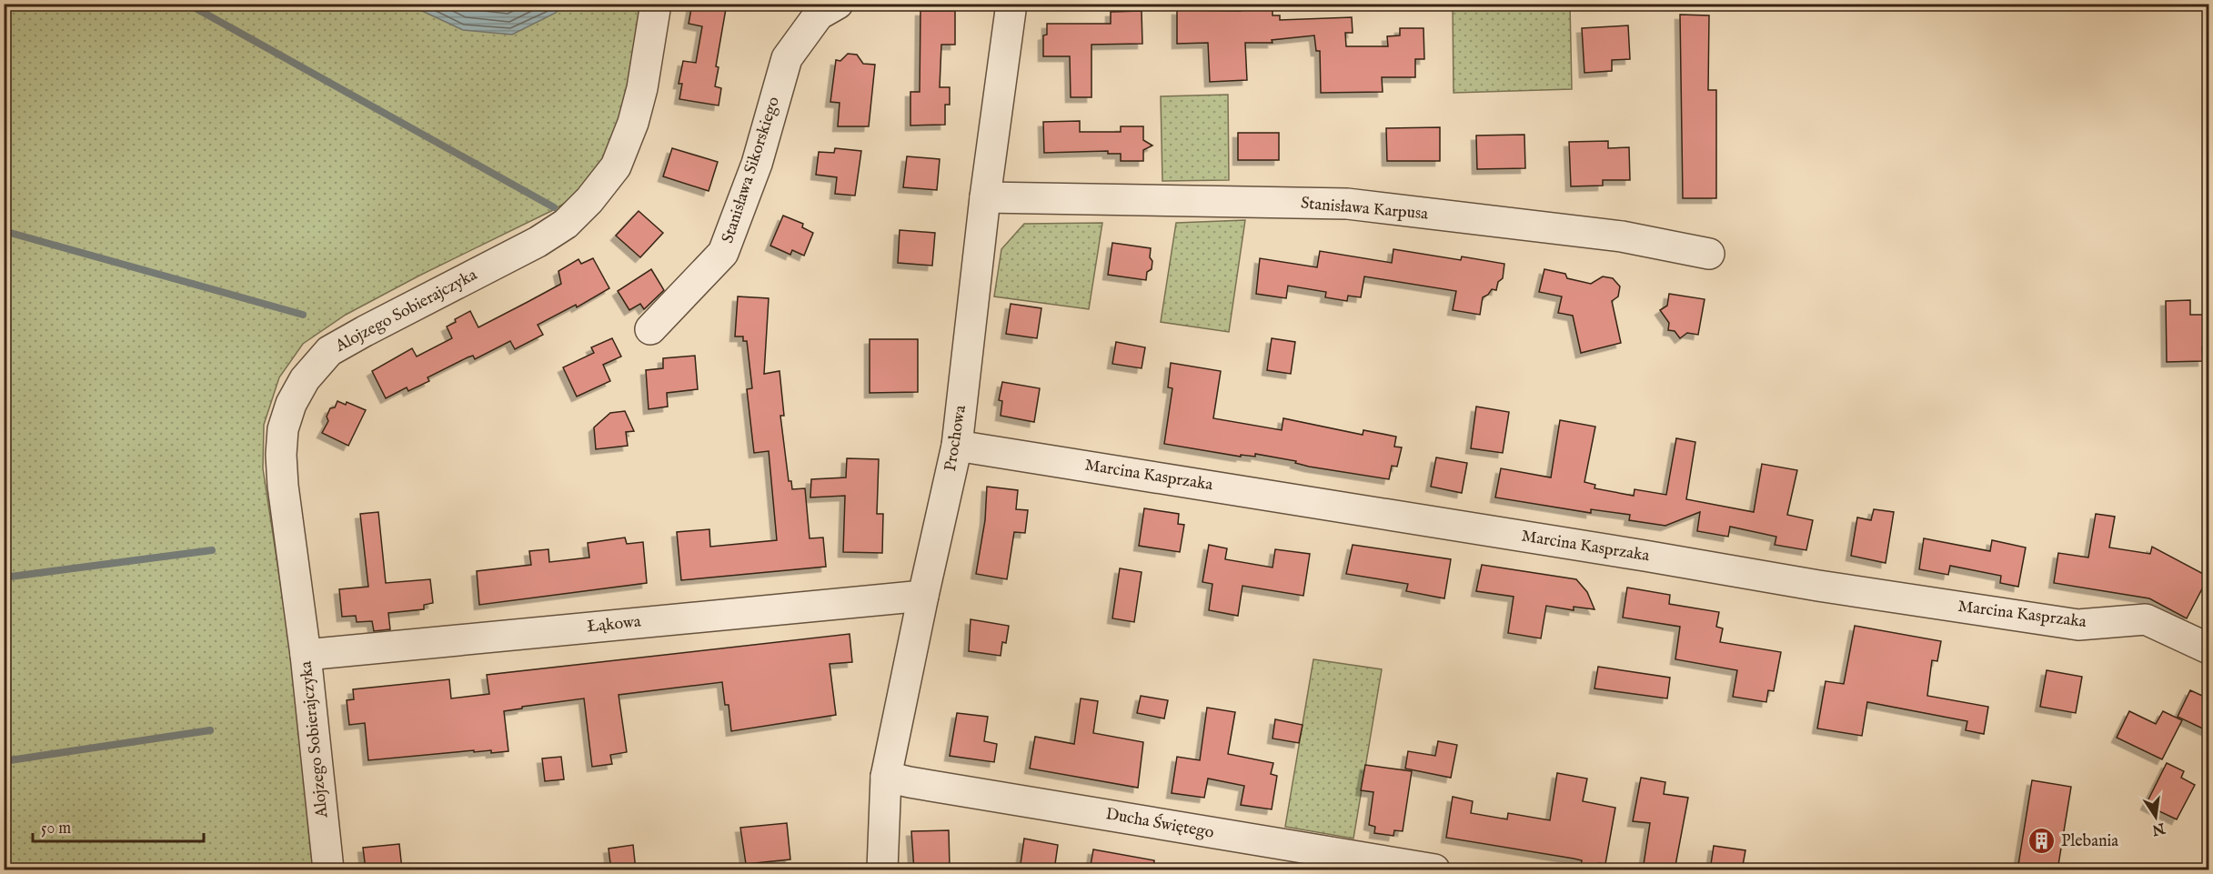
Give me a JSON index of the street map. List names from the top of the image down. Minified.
{"streets":{"street":["Stanisława Sikorskiego","Stanisława Karpusa","Alojzego Sobierajczyka","Prochowa","Marcina Kasprzaka","Łąkowa","Ducha Świętego"]},"crossings":[["Stanisława Karpusa","Prochowa"],["Alojzego Sobierajczyka","Łąkowa"],["Prochowa","Marcina Kasprzaka"],["Prochowa","Łąkowa"],["Prochowa","Ducha Świętego"]],"places":{"building":["Plebania"]},"scale_bar":"50 m","north":"bottom"}
